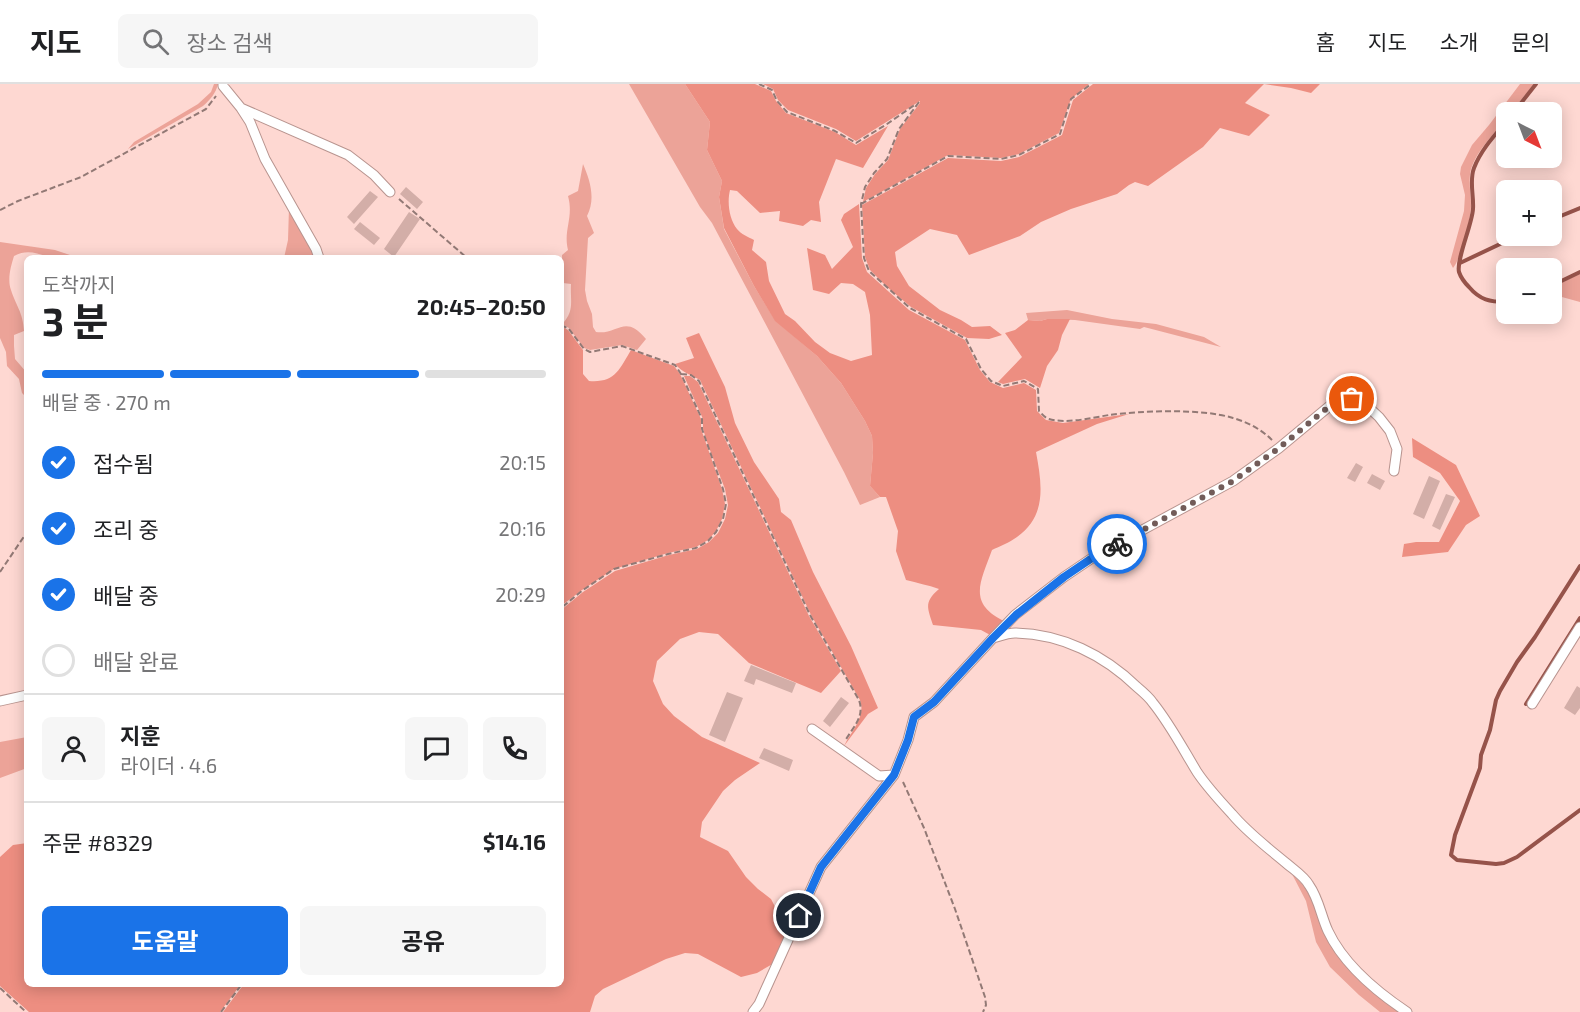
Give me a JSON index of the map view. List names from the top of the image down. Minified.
{"north":"bottom right","page":{"header":"지도","search":"장소 검색","nav":["홈","지도","소개","문의"],"map_buttons":["+","−"],"heading":["3 분","도착까지","20:45–20:50"],"panel":["지훈","라이더 · 4.6","주문 #8329","$14.16"],"bar":"배달 중 · 270 m","list":[["접수됨","20:15"],["조리 중","20:16"],["배달 중","20:29"],"배달 완료"],"buttons":["도움말","공유"]}}
